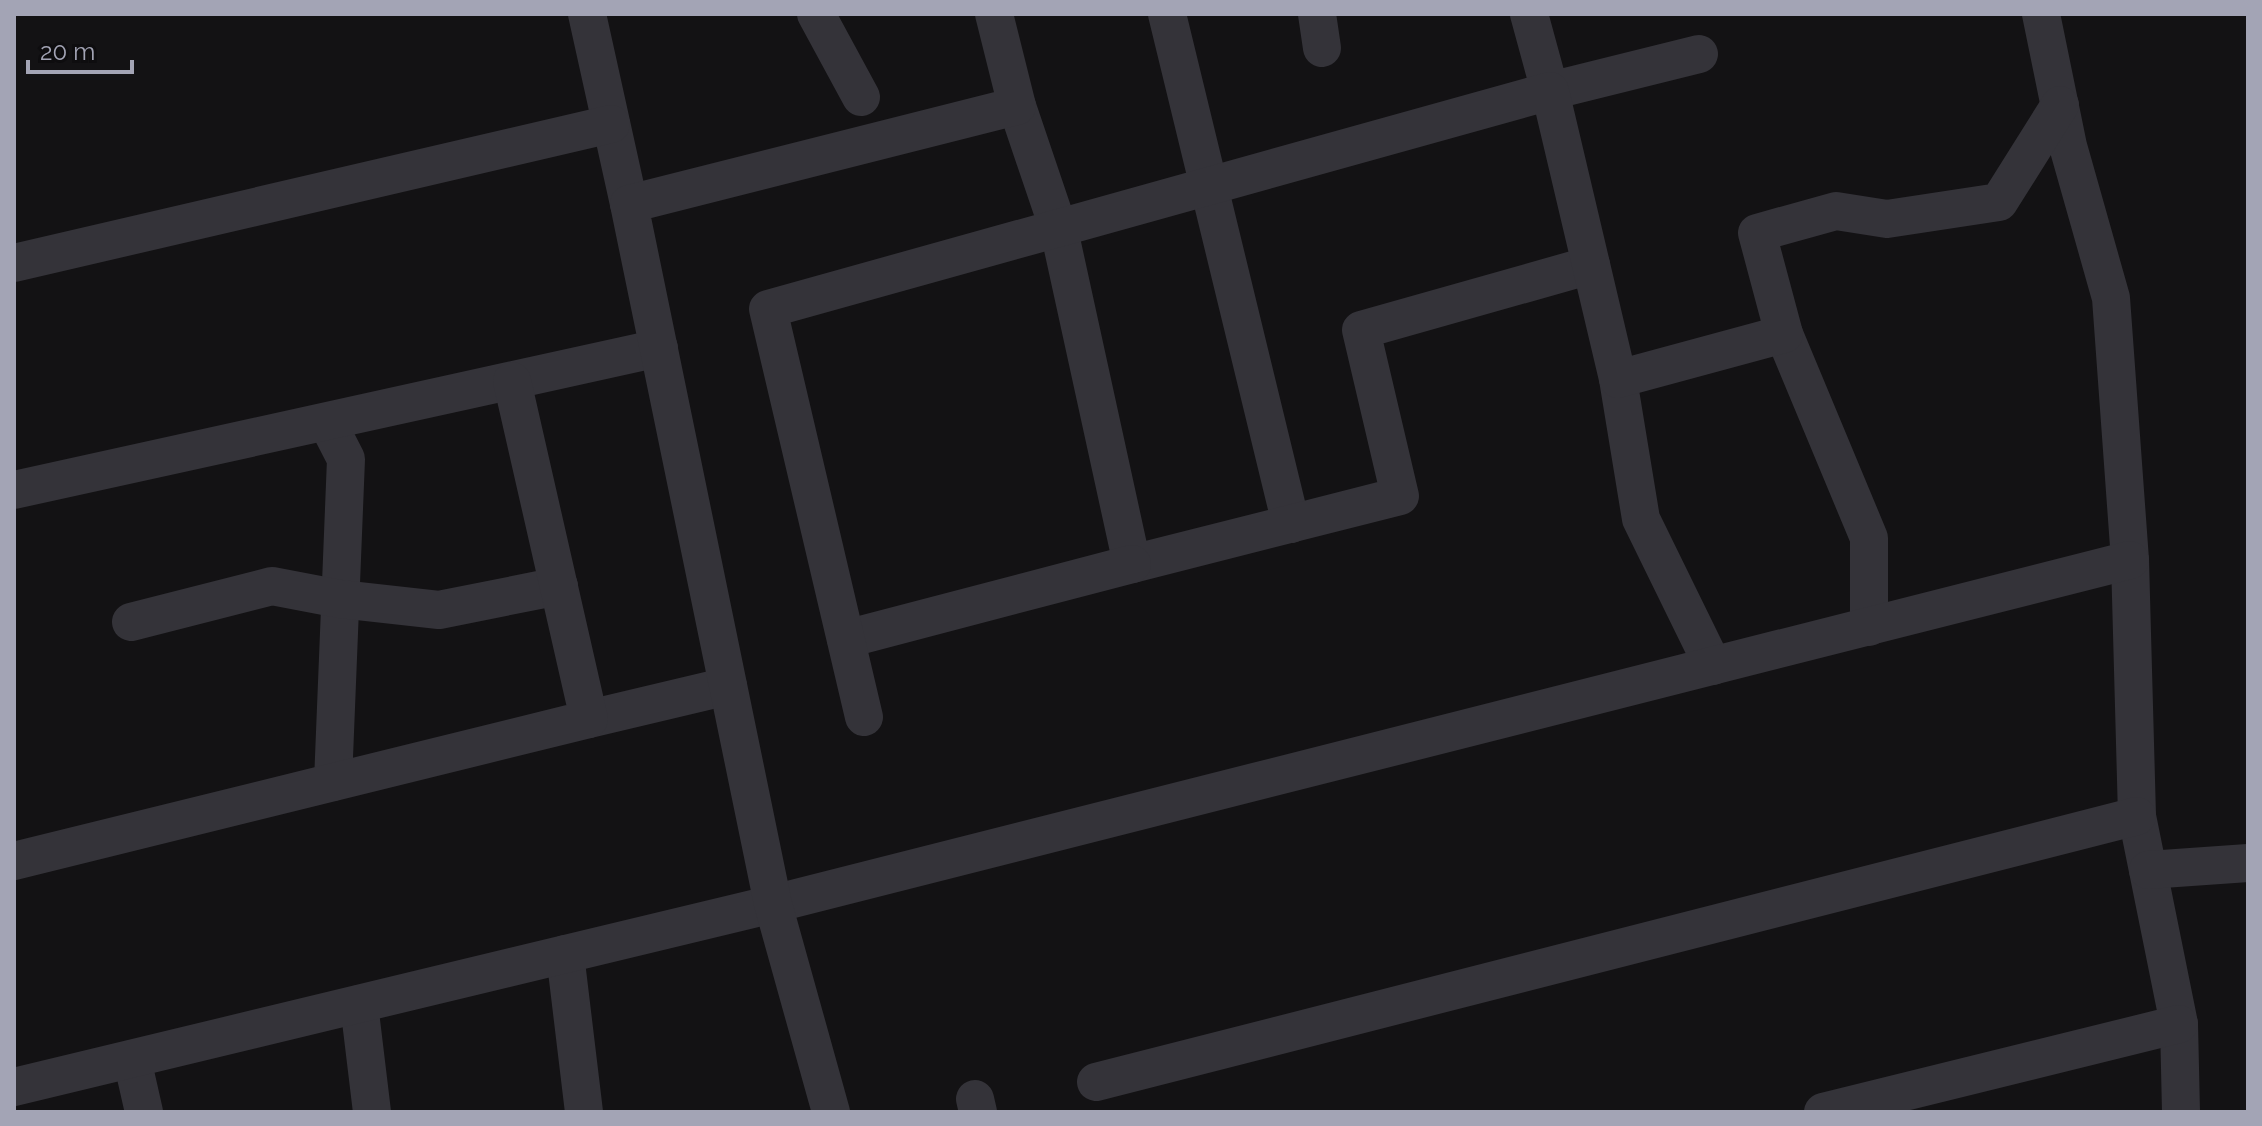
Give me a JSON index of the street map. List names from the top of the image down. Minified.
{"scale_bar":"20 m"}
